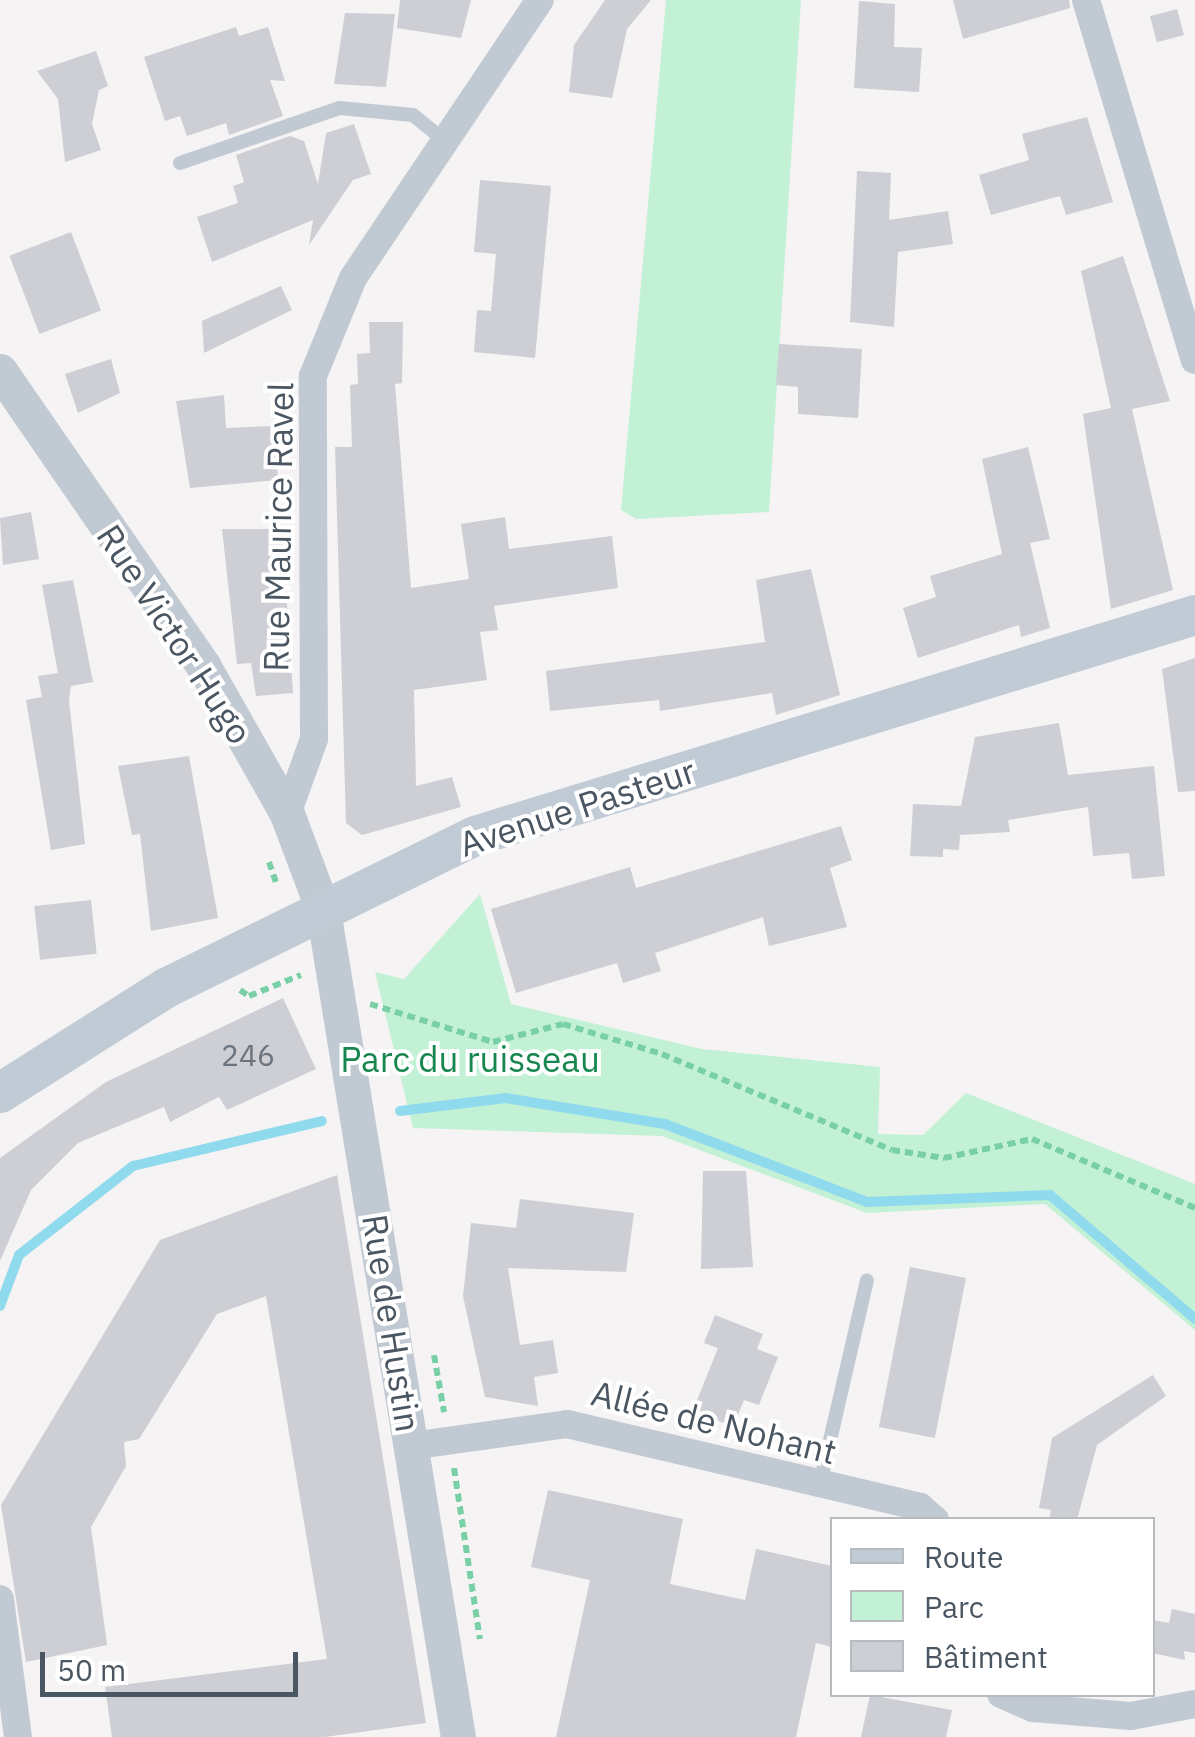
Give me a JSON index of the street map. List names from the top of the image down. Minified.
{"streets":{"main road":["Avenue Pasteur"],"street":["Rue Maurice Ravel","Rue Victor Hugo","Rue de Hustin","Allée de Nohant"]},"crossings":[["Rue Maurice Ravel","Rue Victor Hugo"],["Rue Victor Hugo","Avenue Pasteur"],["Rue Victor Hugo","Rue de Hustin"],["Avenue Pasteur","Rue de Hustin"],["Rue de Hustin","Allée de Nohant"]],"parks":["Parc du ruisseau"],"house_numbers":["246"],"legend":["Route","Parc","Bâtiment"],"scale_bar":"50 m"}
